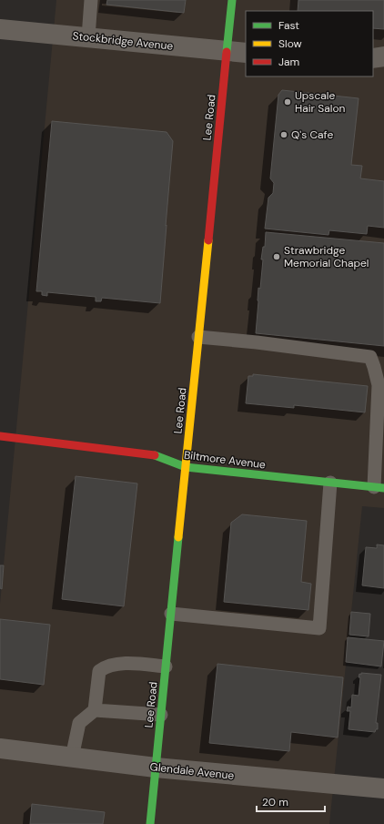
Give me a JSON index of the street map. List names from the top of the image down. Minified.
{"streets":{"main road":["Lee Road","Biltmore Avenue"],"street":["Stockbridge Avenue","Glendale Avenue"]},"crossings":[["Stockbridge Avenue","Lee Road"],["Lee Road","Biltmore Avenue"],["Lee Road","Glendale Avenue"]],"places":["Upscale Hair Salon","Q's Cafe","Strawbridge Memorial Chapel"],"legend":["Fast","Slow","Jam"],"scale_bar":"20 m"}
